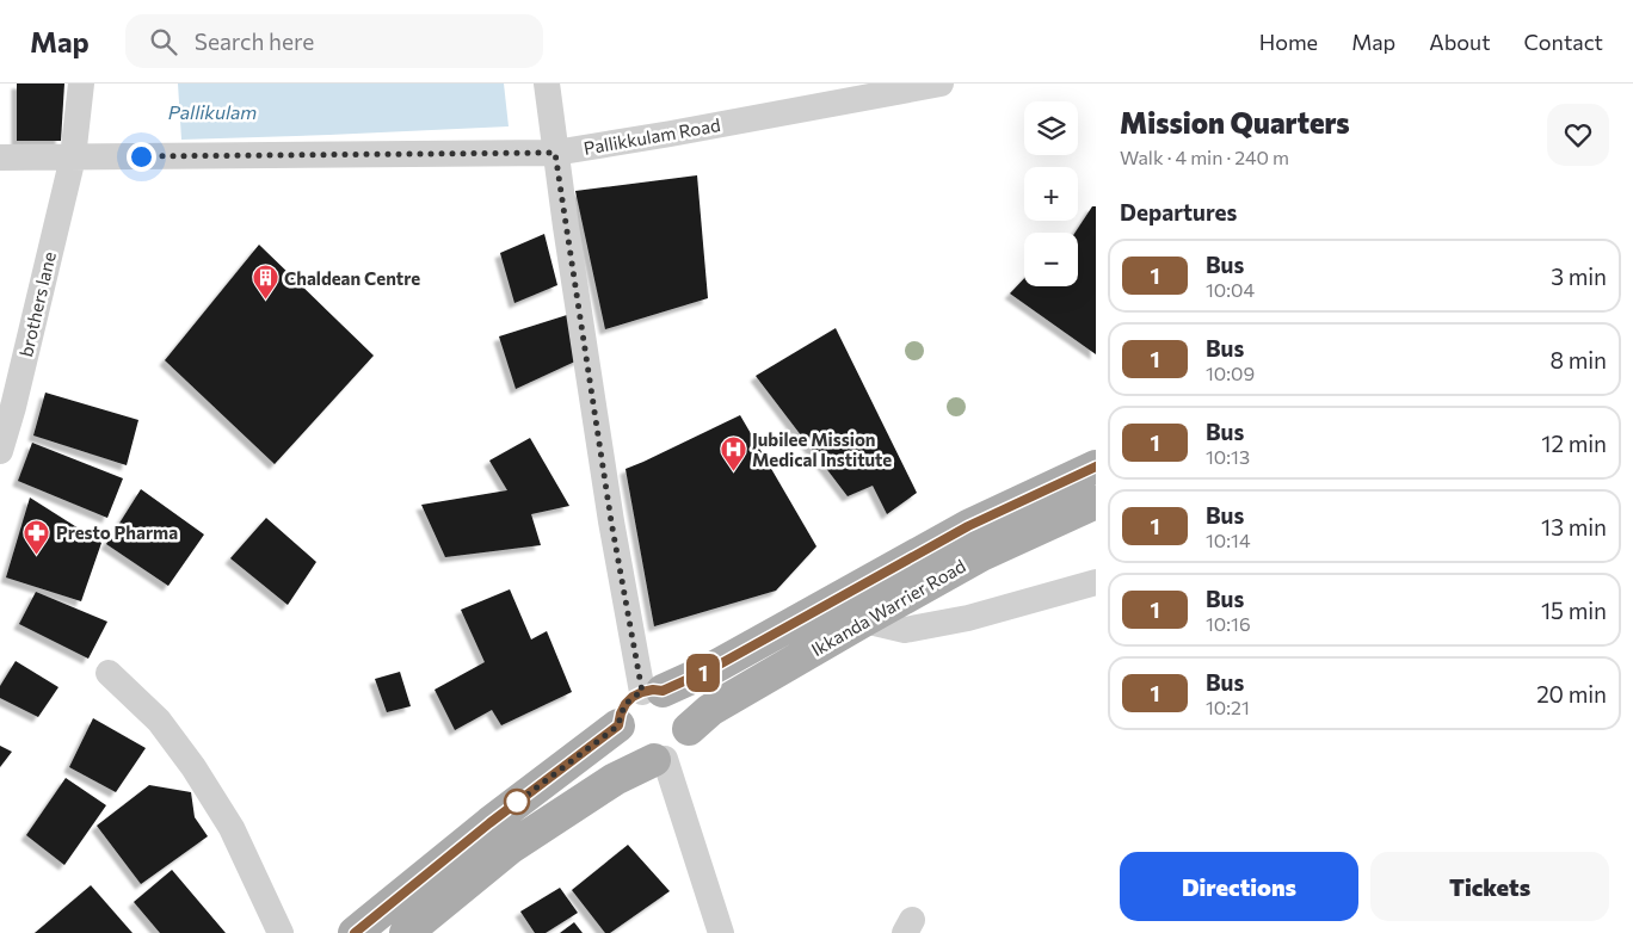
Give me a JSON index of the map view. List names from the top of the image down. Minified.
{"streets":{"main road":["Ikkanda Warrier Road"],"street":["Pallikkulam Road","brothers lane"]},"crossings":[["Pallikkulam Road","brothers lane"]],"water":["Pallikulam"],"places":{"building":["Chaldean Centre"],"hospital":["Jubilee Mission Medical Institute"],"pharmacy":["Presto Pharma"]},"lines":["bus line 1"],"page":{"header":"Map","search":"Search here","nav":["Home","Map","About","Contact"],"on_map":"1","heading":[["Mission Quarters","Walk · 4 min · 240 m"],"Departures"],"map_buttons":["+","−"],"list":[{"mark":"1","name":"Bus","note":"10:04","value":"3 min"},{"mark":"1","name":"Bus","note":"10:09","value":"8 min"},{"mark":"1","name":"Bus","note":"10:13","value":"12 min"},{"mark":"1","name":"Bus","note":"10:14","value":"13 min"},{"mark":"1","name":"Bus","note":"10:16","value":"15 min"},{"mark":"1","name":"Bus","note":"10:21","value":"20 min"}],"buttons":["Directions","Tickets"]}}
